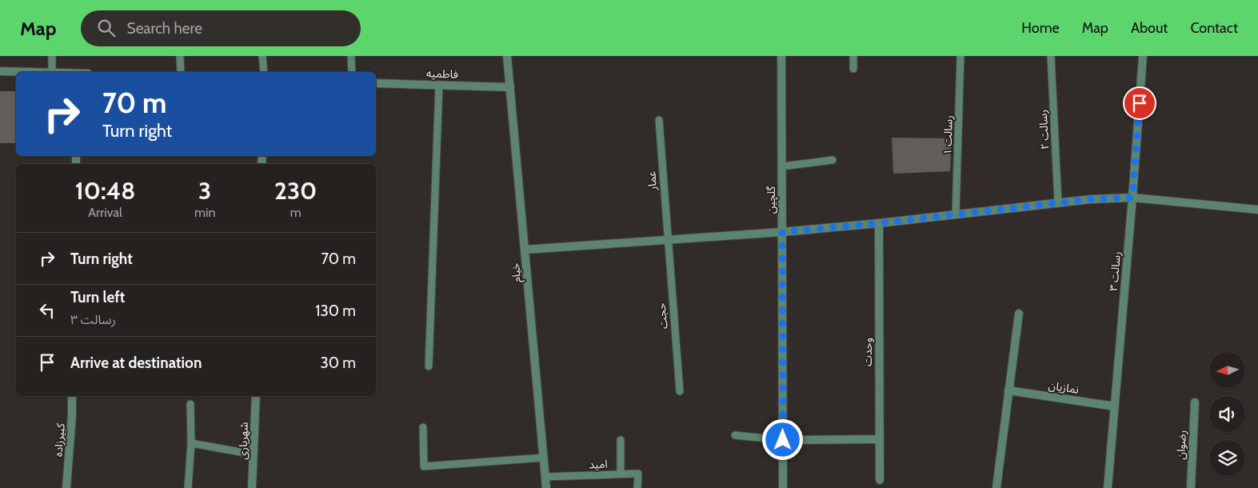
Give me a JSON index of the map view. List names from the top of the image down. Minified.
{"streets":{"street":["فاطمیه","گلچین","رسالت ۳","خیام","وحدت","نمازیان","کبیرزاده","شهریاری","رضوان"],"lane":["رسالت ۲","رسالت ۱","عمار","حجت","امید"]},"crossings":[["فاطمیه","خیام"],["عمار","حجت"],["رسالت ۳","نمازیان"],["خیام","امید"]],"north":"left","page":{"header":"Map","search":"Search here","nav":["Home","Map","About","Contact"],"turn":["70 m","Turn right"],"eta":["10:48","Arrival","3","min","230","m"],"list":[{"name":"Turn right","value":"70 m"},{"name":"Turn left","note":"رسالت ۳","value":"130 m"},{"name":"Arrive at destination","value":"30 m"}]}}
